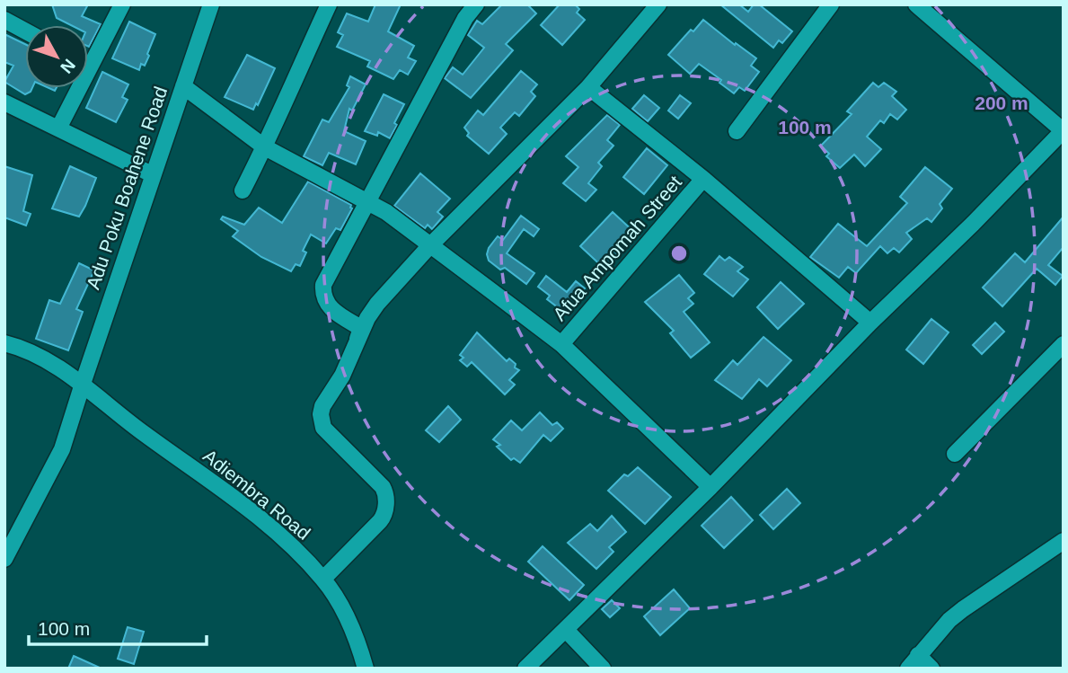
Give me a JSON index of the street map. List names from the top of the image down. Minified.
{"streets":{"street":["Adu Poku Boahene Road","Afua Ampomah Street","Adiembra Road"]},"crossings":[["Adu Poku Boahene Road","Adiembra Road"]],"scale_bar":"100 m","north":"bottom right","rings":["200 m","100 m"]}
